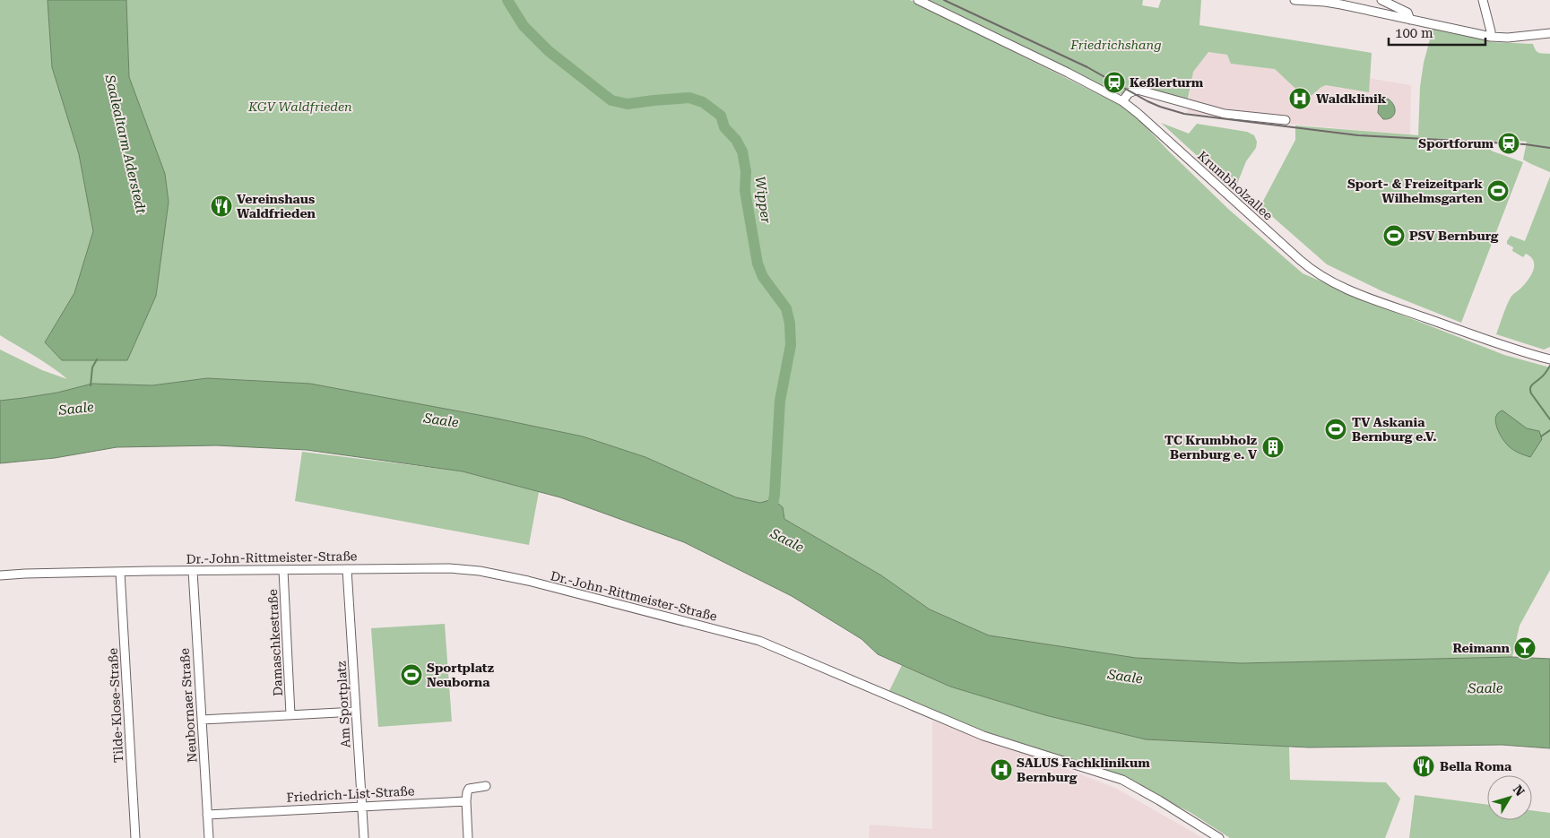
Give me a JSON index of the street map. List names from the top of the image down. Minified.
{"streets":{"street":["Krumbholzallee","Dr.-John-Rittmeister-Straße","Damaschkestraße","Am Sportplatz","Tilde-Klose-Straße","Neubornaer Straße","Friedrich-List-Straße"]},"crossings":[["Dr.-John-Rittmeister-Straße","Damaschkestraße"],["Dr.-John-Rittmeister-Straße","Am Sportplatz"],["Dr.-John-Rittmeister-Straße","Tilde-Klose-Straße"],["Dr.-John-Rittmeister-Straße","Neubornaer Straße"],["Am Sportplatz","Friedrich-List-Straße"],["Neubornaer Straße","Friedrich-List-Straße"]],"water":["Saalealtarm Aderstedt","Wipper","Saale"],"parks":["Friedrichshang","KGV Waldfrieden"],"places":{"station":["Keßlerturm","Sportforum"],"hospital":["Waldklinik","SALUS Fachklinikum Bernburg"],"sports":["Sport- & Freizeitpark Wilhelmsgarten","PSV Bernburg","TV Askania Bernburg e.V.","Sportplatz Neuborna"],"restaurant":["Vereinshaus Waldfrieden","Bella Roma"],"building":["TC Krumbholz Bernburg e. V"],"bar":["Reimann"]},"scale_bar":"100 m","north":"top right"}
